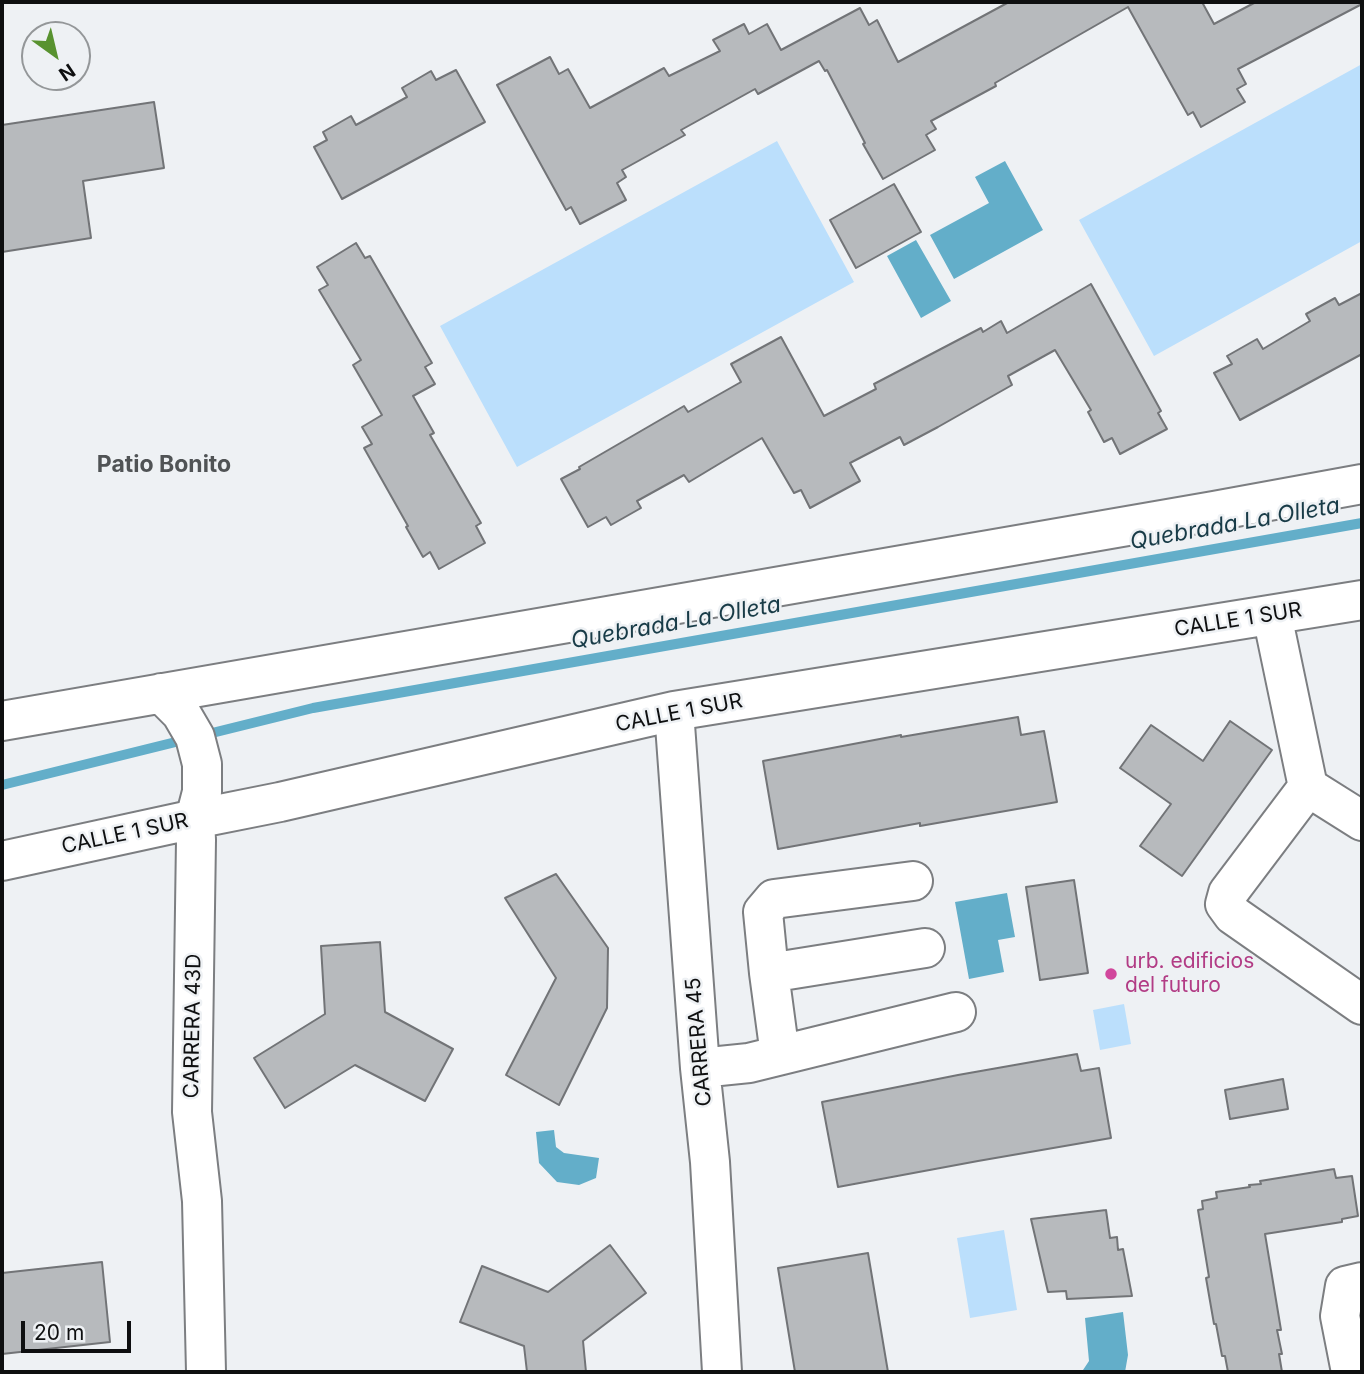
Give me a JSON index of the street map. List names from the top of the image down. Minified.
{"streets":{"street":["CALLE 1 SUR","CARRERA 43D","CARRERA 45"]},"crossings":[["CALLE 1 SUR","CARRERA 43D"],["CALLE 1 SUR","CARRERA 45"]],"districts":["Patio Bonito"],"water":["Quebrada La Olleta"],"places":["urb. edificios del futuro"],"scale_bar":"20 m","north":"bottom right"}
